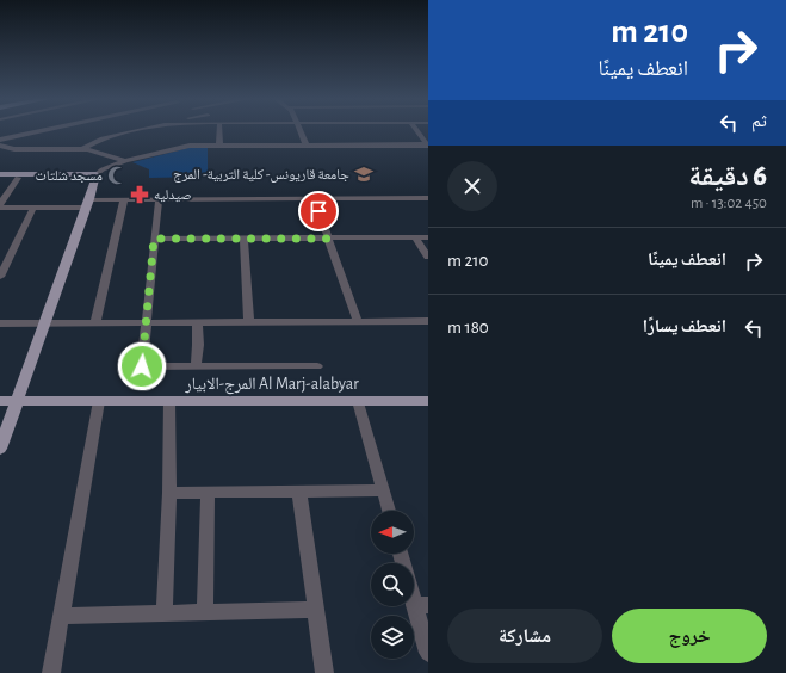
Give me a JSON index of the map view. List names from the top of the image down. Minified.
{"streets":{"main road":["المرج-الابيار Al Marj-alabyar"]},"places":{"school or university":["جامعة قاريونس- كلية التربية- المرج"],"mosque":["مسجد شلتات"],"pharmacy":["صيدليه"]},"north":"left","page":{"turn":["210 m","انعطف يمينًا"],"then":"ثم","heading":["6 دقيقة","450 m · 13:02"],"list":[{"name":"انعطف يمينًا","value":"210 m"},{"name":"انعطف يسارًا","value":"180 m"}],"buttons":["خروج","مشاركة"]}}
